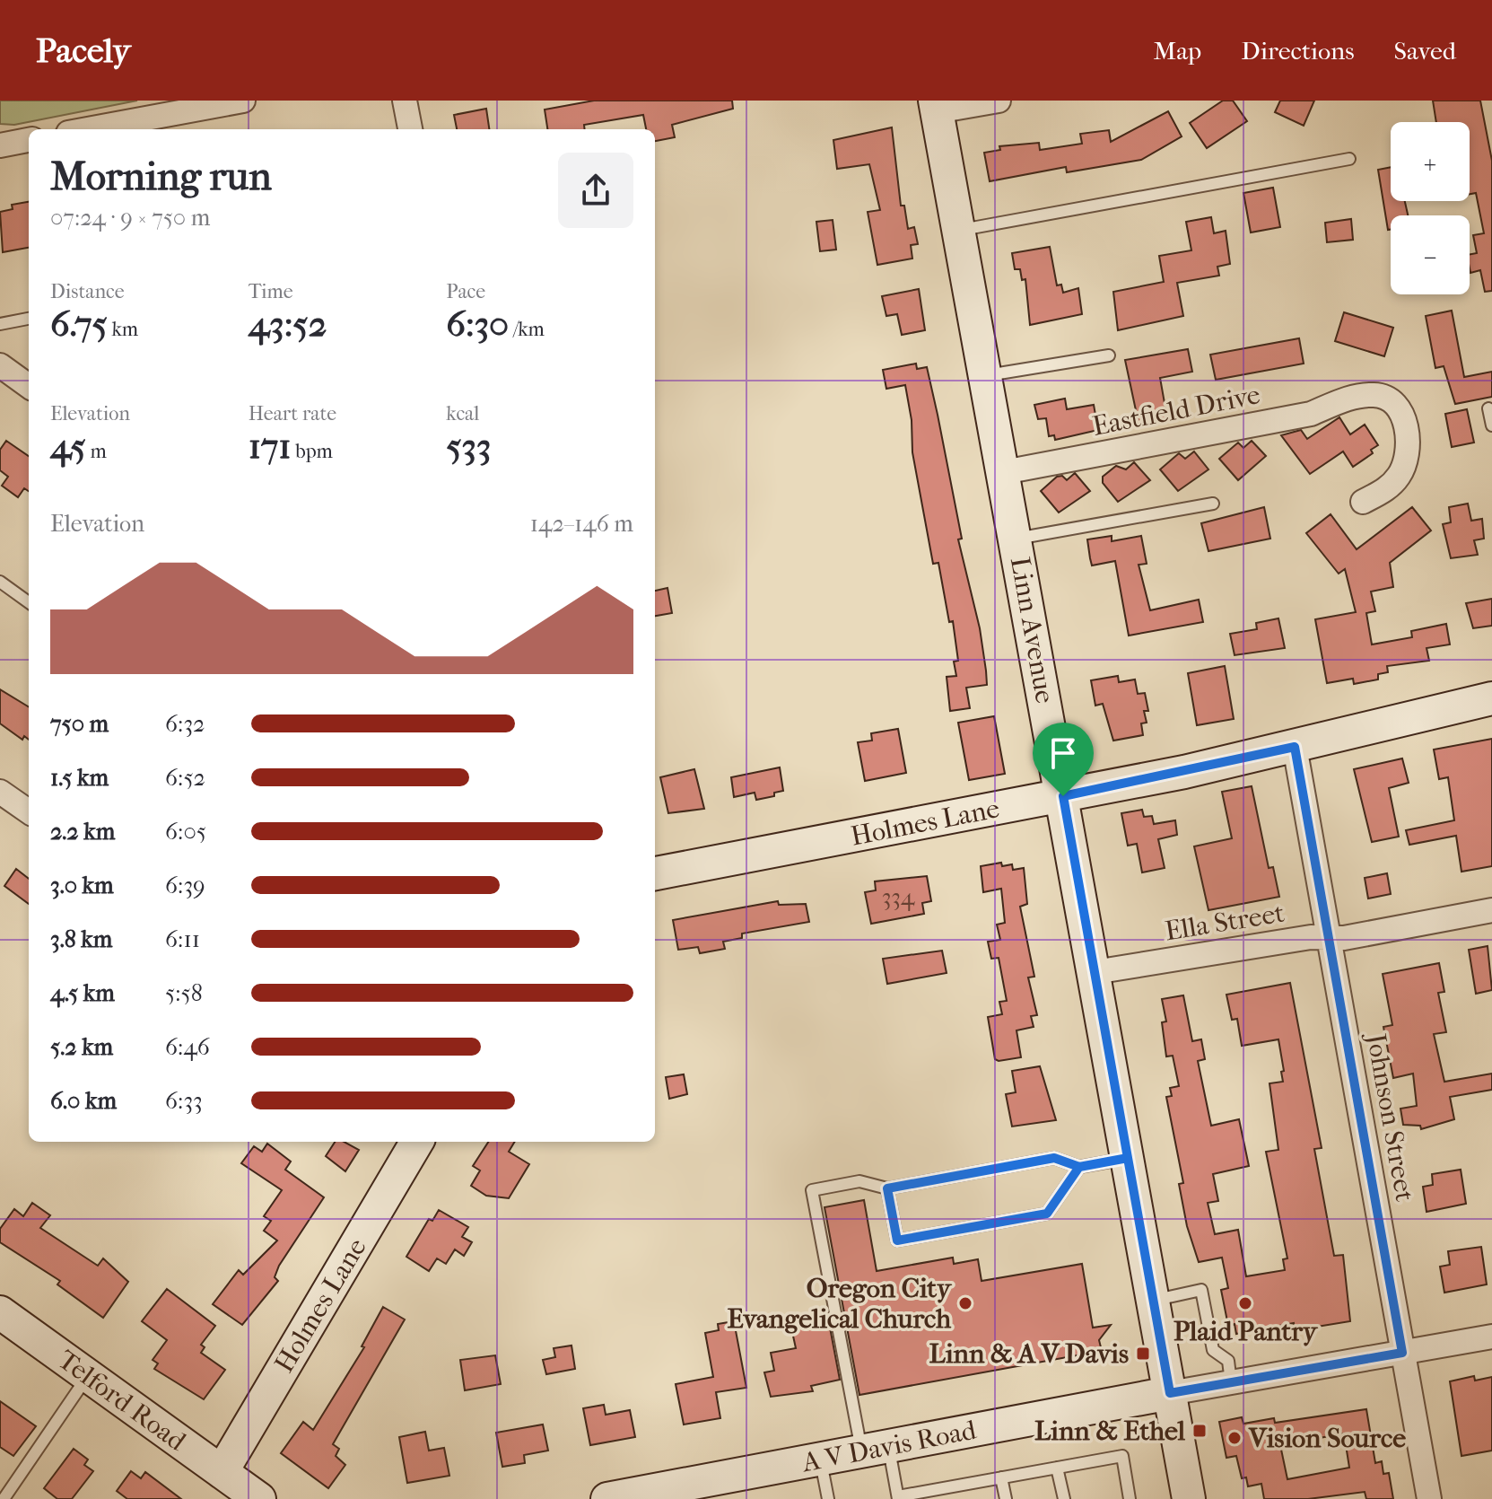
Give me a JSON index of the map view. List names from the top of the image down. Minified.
{"streets":{"street":["Eastfield Drive","Linn Avenue","Holmes Lane","Ella Street","Johnson Street","Telford Road","A V Davis Road"]},"crossings":[["Eastfield Drive","Linn Avenue"],["Linn Avenue","Holmes Lane"],["Linn Avenue","Ella Street"],["Linn Avenue","A V Davis Road"],["Holmes Lane","Johnson Street"],["Holmes Lane","Telford Road"],["Ella Street","Johnson Street"]],"places":{"other":["Oregon City Evangelical Church","Plaid Pantry","Vision Source"],"transit":["Linn & A V Davis","Linn & Ethel"]},"house_numbers":["334"],"page":{"header":"Pacely","nav":["Map","Directions","Saved"],"map_buttons":["+","−"],"heading":["Morning run","07:24 · 9 × 750 m"],"stats":[["Distance","6.75 km"],["Time","43:52"],["Pace","6:30 /km"],["Elevation","45 m"],["Heart rate","171 bpm"],["kcal","533"]],"chart":["Elevation","142–146 m"],"list":[{"name":"750 m","note":"6:32"},{"name":"1.5 km","note":"6:52"},{"name":"2.2 km","note":"6:05"},{"name":"3.0 km","note":"6:39"},{"name":"3.8 km","note":"6:11"},{"name":"4.5 km","note":"5:58"},{"name":"5.2 km","note":"6:46"},{"name":"6.0 km","note":"6:33"}]}}
